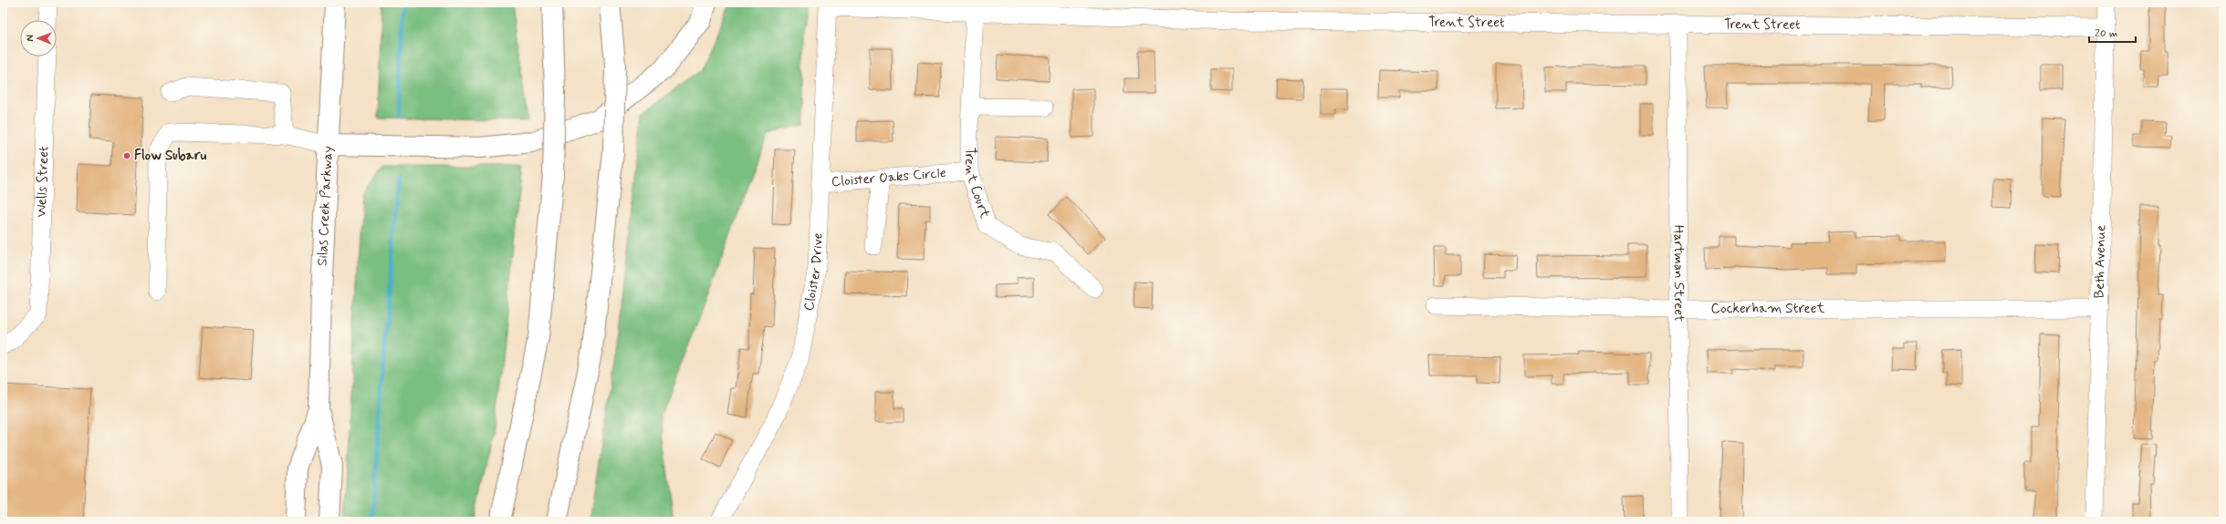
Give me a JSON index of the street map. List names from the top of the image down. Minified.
{"streets":{"main road":["Silas Creek Parkway"],"street":["Trent Street","Cloister Oaks Circle","Wells Street","Trent Court","Beth Avenue","Cloister Drive","Hartman Street","Cockerham Street"]},"crossings":[["Trent Street","Trent Court"],["Trent Street","Beth Avenue"],["Trent Street","Cloister Drive"],["Trent Street","Hartman Street"],["Cloister Oaks Circle","Trent Court"],["Cloister Oaks Circle","Cloister Drive"],["Beth Avenue","Cockerham Street"],["Hartman Street","Cockerham Street"]],"places":["Flow Subaru"],"scale_bar":"20 m","north":"left"}
